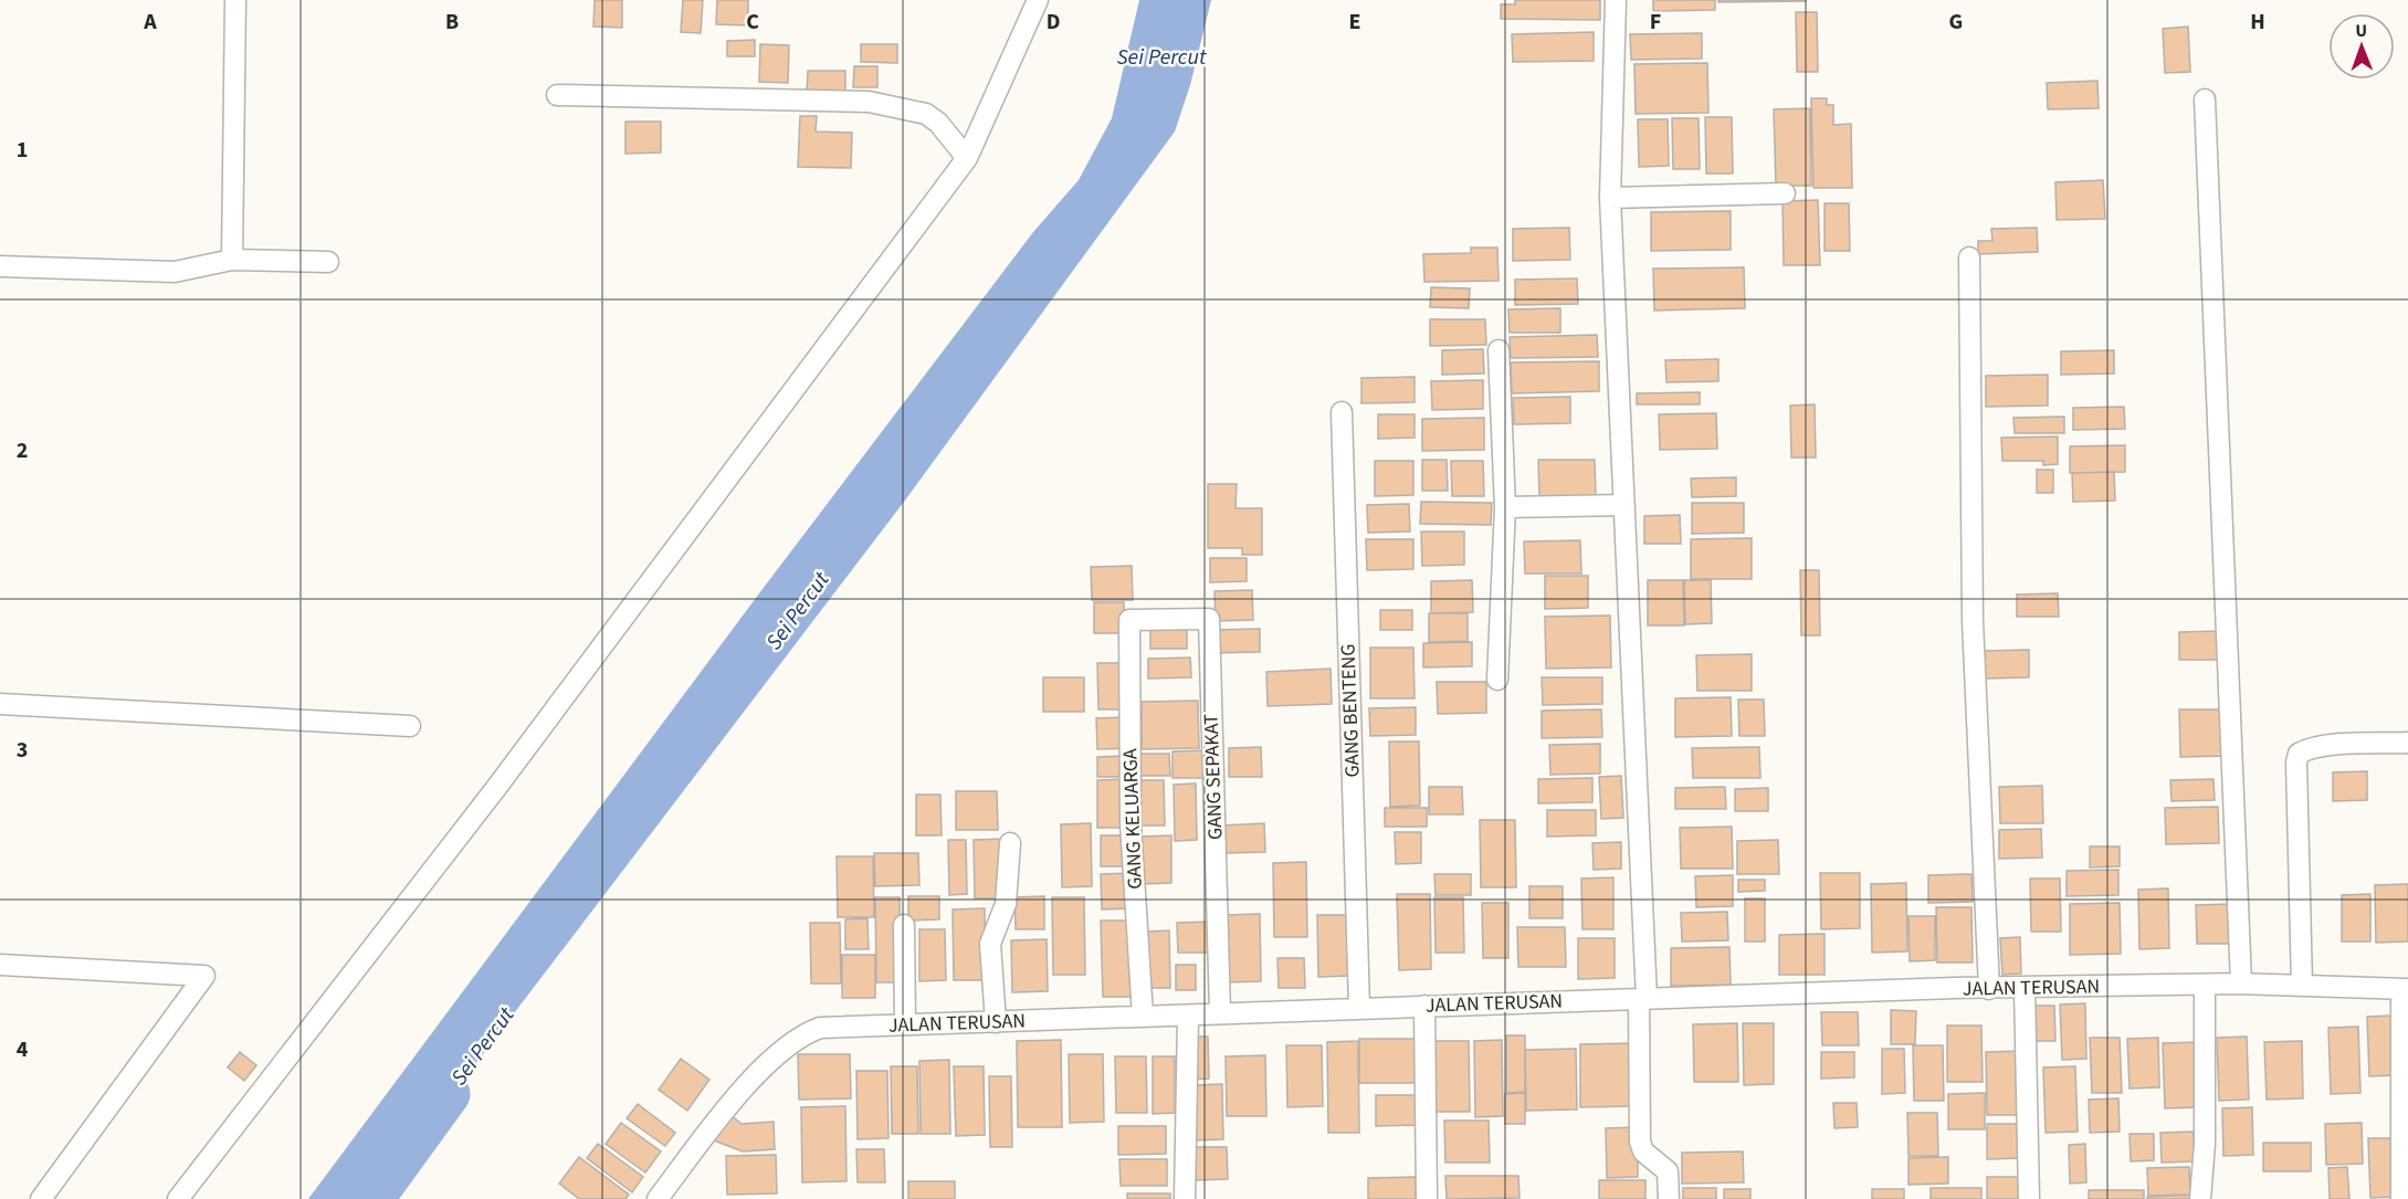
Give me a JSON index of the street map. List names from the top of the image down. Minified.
{"streets":{"street":["GANG BENTENG","GANG SEPAKAT","GANG KELUARGA","JALAN TERUSAN"]},"crossings":[["GANG BENTENG","JALAN TERUSAN"],["GANG SEPAKAT","GANG KELUARGA"],["GANG SEPAKAT","JALAN TERUSAN"],["GANG KELUARGA","JALAN TERUSAN"]],"water":["Sei Percut"],"north":"top","grid":{"columns":["A","B","C","D","E","F","G","H"],"rows":["1","2","3","4"]}}
